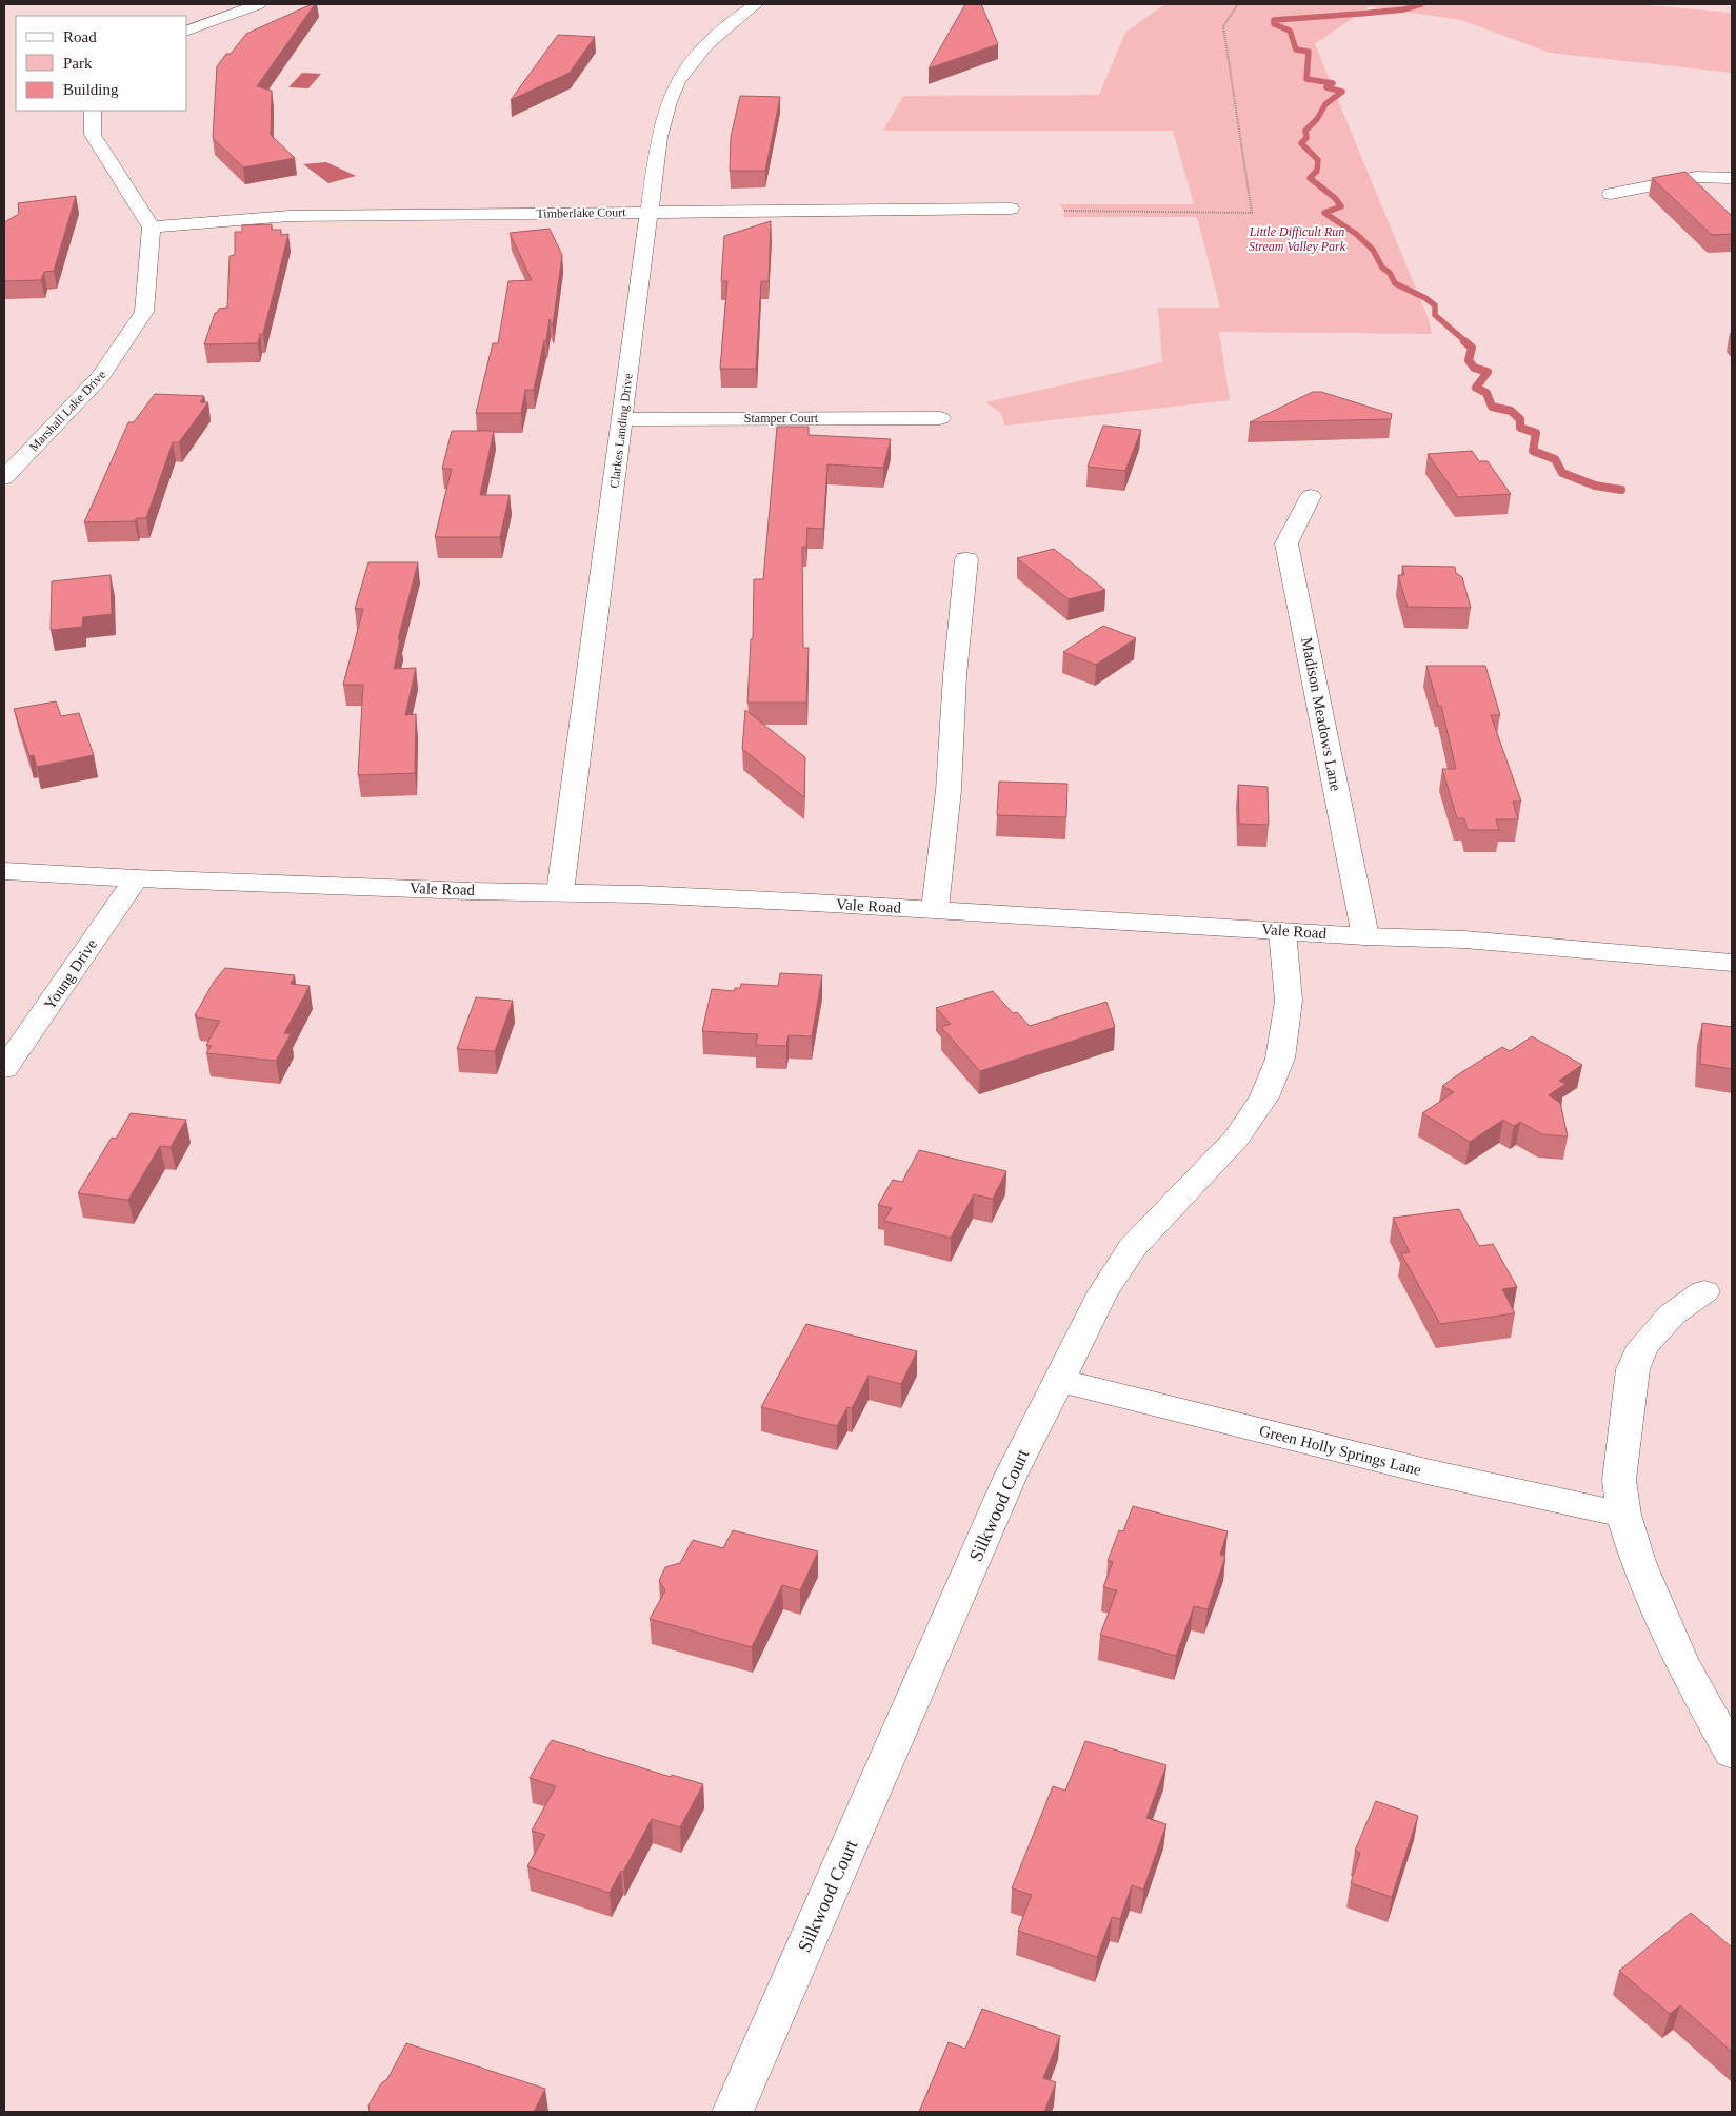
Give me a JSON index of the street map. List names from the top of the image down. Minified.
{"streets":{"street":["Timberlake Court","Marshall Lake Drive","Stamper Court","Clarkes Landing Drive","Madison Meadows Lane","Vale Road","Young Drive","Green Holly Springs Lane","Silkwood Court"]},"crossings":[["Timberlake Court","Marshall Lake Drive"],["Timberlake Court","Clarkes Landing Drive"],["Stamper Court","Clarkes Landing Drive"],["Clarkes Landing Drive","Vale Road"],["Madison Meadows Lane","Vale Road"],["Vale Road","Young Drive"],["Vale Road","Silkwood Court"],["Green Holly Springs Lane","Silkwood Court"]],"parks":["Little Difficult Run Stream Valley Park"],"legend":["Road","Park","Building"]}
